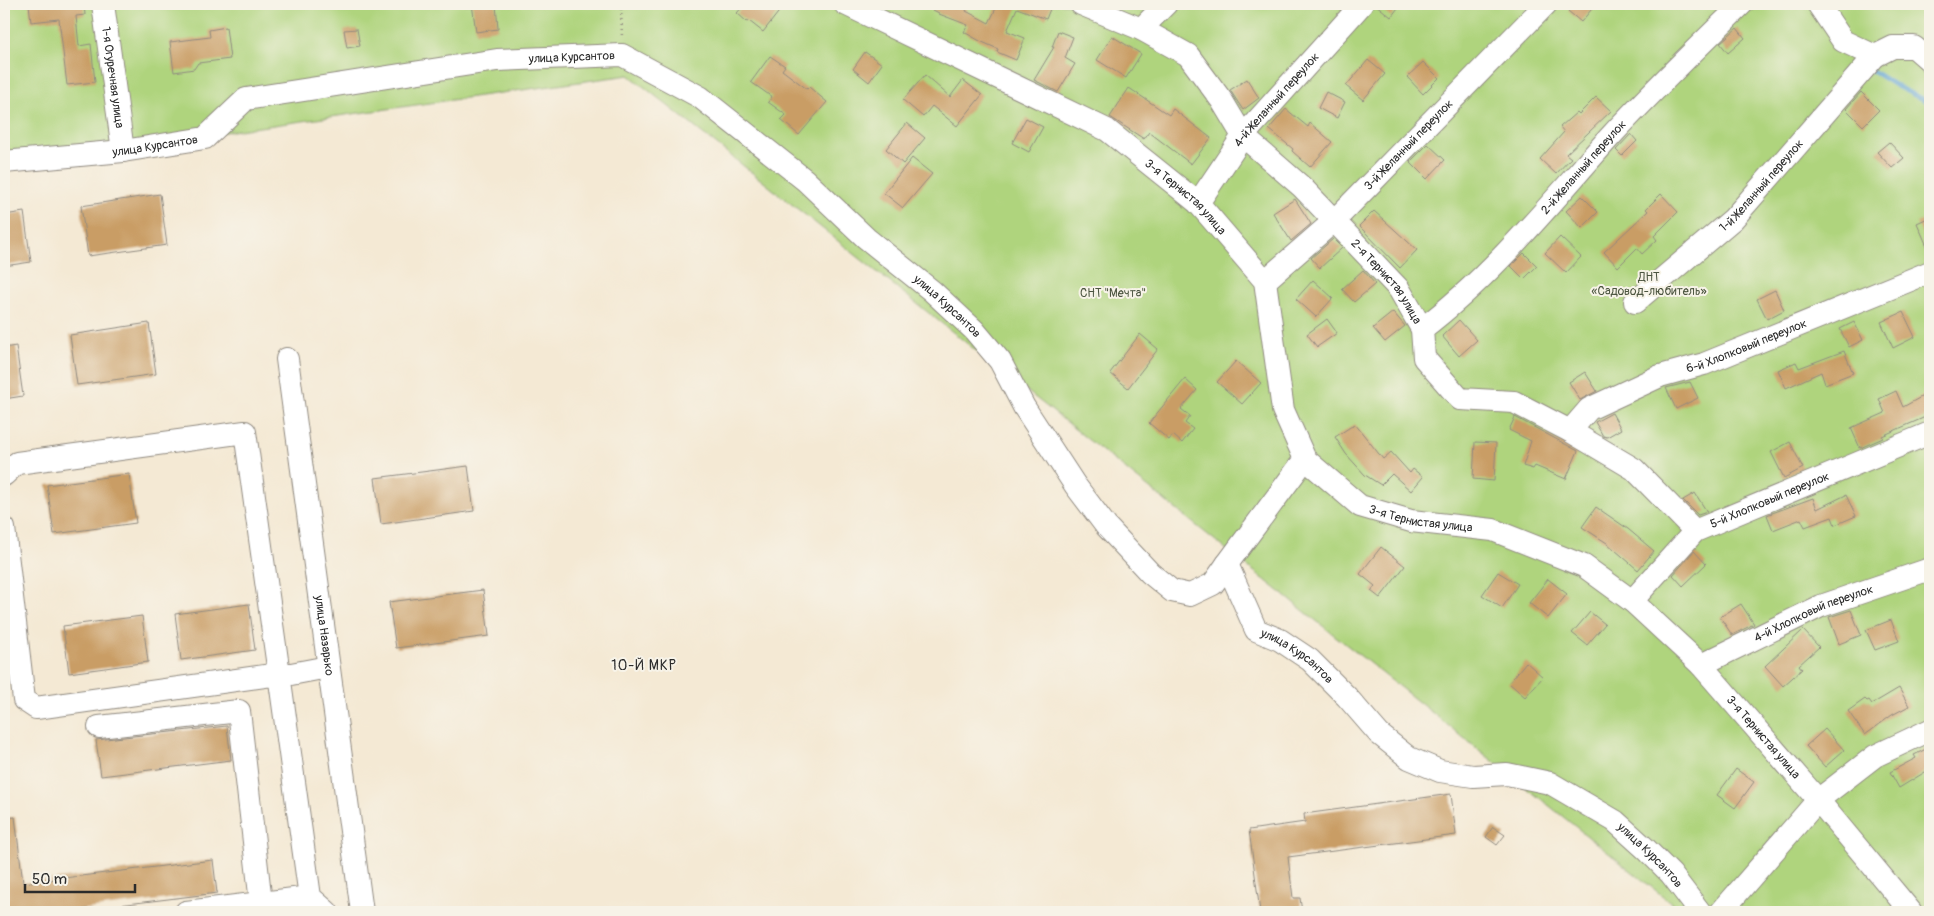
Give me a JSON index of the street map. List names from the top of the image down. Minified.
{"streets":{"street":["улица Курсантов","1-я Огуречная улица","4-й Желанный переулок","3-й Желанный переулок","2-й Желанный переулок","1-й Желанный переулок","3-я Тернистая улица","2-я Тернистая улица","6-й Хлопковый переулок","5-й Хлопковый переулок","4-й Хлопковый переулок","улица Назарько"]},"crossings":[["улица Курсантов","1-я Огуречная улица"],["4-й Желанный переулок","3-я Тернистая улица"],["4-й Желанный переулок","2-я Тернистая улица"],["3-й Желанный переулок","3-я Тернистая улица"],["3-й Желанный переулок","2-я Тернистая улица"],["2-й Желанный переулок","2-я Тернистая улица"],["3-я Тернистая улица","5-й Хлопковый переулок"],["3-я Тернистая улица","4-й Хлопковый переулок"],["2-я Тернистая улица","6-й Хлопковый переулок"],["2-я Тернистая улица","5-й Хлопковый переулок"]],"districts":["10-Й МКР"],"parks":["ДНТ «Садовод-любитель»","СНТ \"Мечта\""],"scale_bar":"50 m"}
